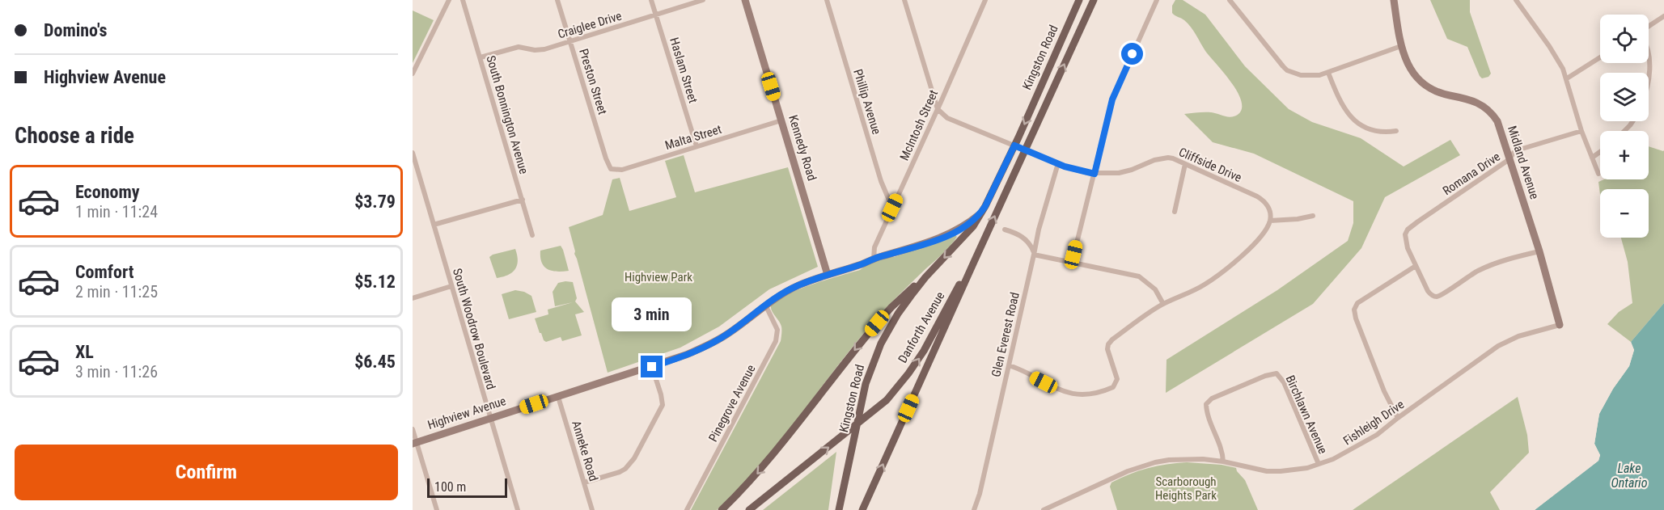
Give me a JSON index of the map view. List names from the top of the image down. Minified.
{"streets":{"main road":["Kingston Road","Danforth Avenue"],"street":["Craiglee Drive","Haslam Street","Preston Street","Phillip Avenue","South Bonnington Avenue","McIntosh Street","Malta Street","Kennedy Road","Midland Avenue","Cliffside Drive","Romana Drive","South Woodrow Boulevard","Glen Everest Road","Pinegrove Avenue","Highview Avenue","Birchlawn Avenue","Fishleigh Drive","Anneke Road"]},"crossings":[["Craiglee Drive","Haslam Street"],["Craiglee Drive","Preston Street"],["Craiglee Drive","South Bonnington Avenue"],["Kingston Road","Cliffside Drive"],["Kingston Road","Danforth Avenue"],["Kingston Road","Highview Avenue"],["Haslam Street","Malta Street"],["Preston Street","Malta Street"],["Phillip Avenue","McIntosh Street"],["McIntosh Street","Cliffside Drive"],["McIntosh Street","Highview Avenue"],["Malta Street","Kennedy Road"],["Kennedy Road","Highview Avenue"],["Midland Avenue","Romana Drive"],["Midland Avenue","Fishleigh Drive"],["Cliffside Drive","Glen Everest Road"],["South Woodrow Boulevard","Highview Avenue"],["Pinegrove Avenue","Highview Avenue"],["Highview Avenue","Anneke Road"],["Birchlawn Avenue","Fishleigh Drive"]],"water":["Lake Ontario"],"parks":["Highview Park","Scarborough Heights Park"],"scale_bar":"100 m","page":{"banner":["Domino's","Highview Avenue"],"map_buttons":["+","−"],"heading":"Choose a ride","list":[{"name":"Economy","note":"1 min · 11:24","value":"$3.79"},{"name":"Comfort","note":"2 min · 11:25","value":"$5.12"},{"name":"XL","note":"3 min · 11:26","value":"$6.45"}],"bubble":"3 min","buttons":"Confirm","scale":"100 m"}}
